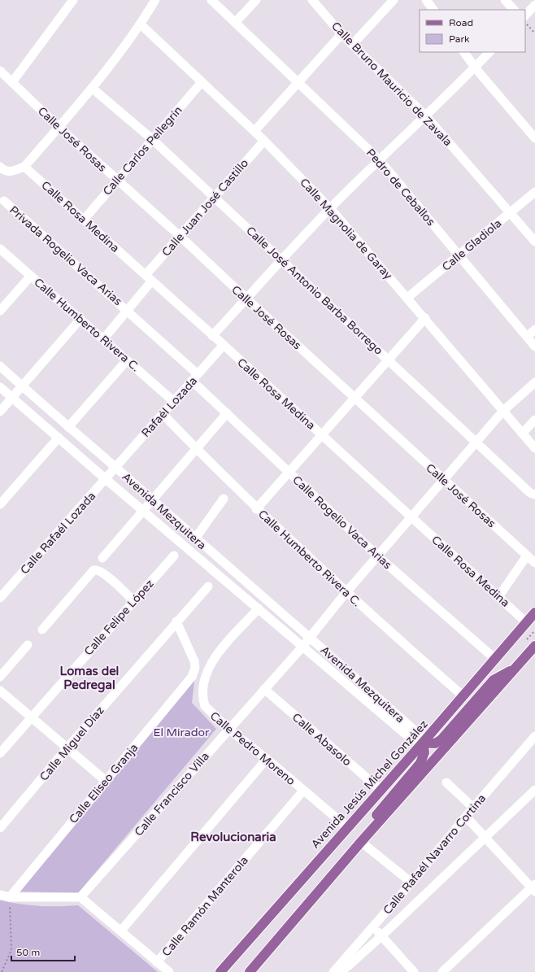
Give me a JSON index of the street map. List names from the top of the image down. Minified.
{"streets":{"main road":["Avenida Jesús Michel González"],"street":["Calle Bruno Mauricio de Zavala","Calle José Rosas","Calle Carlos Pellegrín","Pedro de Ceballos","Calle Juan José Castillo","Calle Rosa Medina","Calle Magnolia de Garay","Calle Gladiola","Privada Rogelio Vaca Arias","Calle José Antonio Barba Borrego","Calle Humberto Rivera C.","Rafaél Lozada","Avenida Mezquitera","Calle Rogelio Vaca Arias","Calle Rafaél Lozada","Calle Felipe López","Calle Abasolo","Calle Miguel Díaz","Calle Pedro Moreno","Calle Eliseo Granja","Calle Francisco Villa","Calle Rafaél Navarro Cortina","Calle Ramón Manterola"]},"crossings":[["Calle Bruno Mauricio de Zavala","Calle Gladiola"],["Calle José Rosas","Calle Carlos Pellegrín"],["Calle José Rosas","Calle Juan José Castillo"],["Calle José Rosas","Calle Francisco Villa"],["Calle Carlos Pellegrín","Calle Rosa Medina"],["Calle Carlos Pellegrín","Calle Magnolia de Garay"],["Calle Carlos Pellegrín","Calle José Antonio Barba Borrego"],["Pedro de Ceballos","Calle Gladiola"],["Calle Juan José Castillo","Calle Rosa Medina"],["Calle Juan José Castillo","Calle Magnolia de Garay"],["Calle Juan José Castillo","Calle José Antonio Barba Borrego"],["Calle Rosa Medina","Rafaél Lozada"],["Calle Rosa Medina","Avenida Jesús Michel González"],["Calle Rosa Medina","Calle Francisco Villa"],["Calle Magnolia de Garay","Calle Gladiola"],["Calle Magnolia de Garay","Calle Francisco Villa"],["Privada Rogelio Vaca Arias","Calle Rogelio Vaca Arias"],["Calle José Antonio Barba Borrego","Calle Francisco Villa"],["Calle Humberto Rivera C.","Rafaél Lozada"],["Calle Humberto Rivera C.","Avenida Jesús Michel González"],["Calle Humberto Rivera C.","Calle Francisco Villa"],["Rafaél Lozada","Avenida Mezquitera"],["Rafaél Lozada","Calle Rogelio Vaca Arias"],["Rafaél Lozada","Calle Rafaél Lozada"],["Avenida Mezquitera","Calle Rafaél Lozada"],["Avenida Mezquitera","Calle Pedro Moreno"],["Avenida Mezquitera","Avenida Jesús Michel González"],["Avenida Mezquitera","Calle Francisco Villa"],["Calle Rogelio Vaca Arias","Avenida Jesús Michel González"],["Calle Rogelio Vaca Arias","Calle Francisco Villa"],["Calle Abasolo","Avenida Jesús Michel González"],["Calle Abasolo","Calle Francisco Villa"],["Calle Miguel Díaz","Calle Eliseo Granja"],["Calle Pedro Moreno","Avenida Jesús Michel González"],["Calle Pedro Moreno","Calle Francisco Villa"],["Calle Pedro Moreno","Calle Ramón Manterola"]],"districts":["Lomas del Pedregal","Revolucionaria"],"parks":["El Mirador"],"legend":["Road","Park"],"scale_bar":"50 m"}
